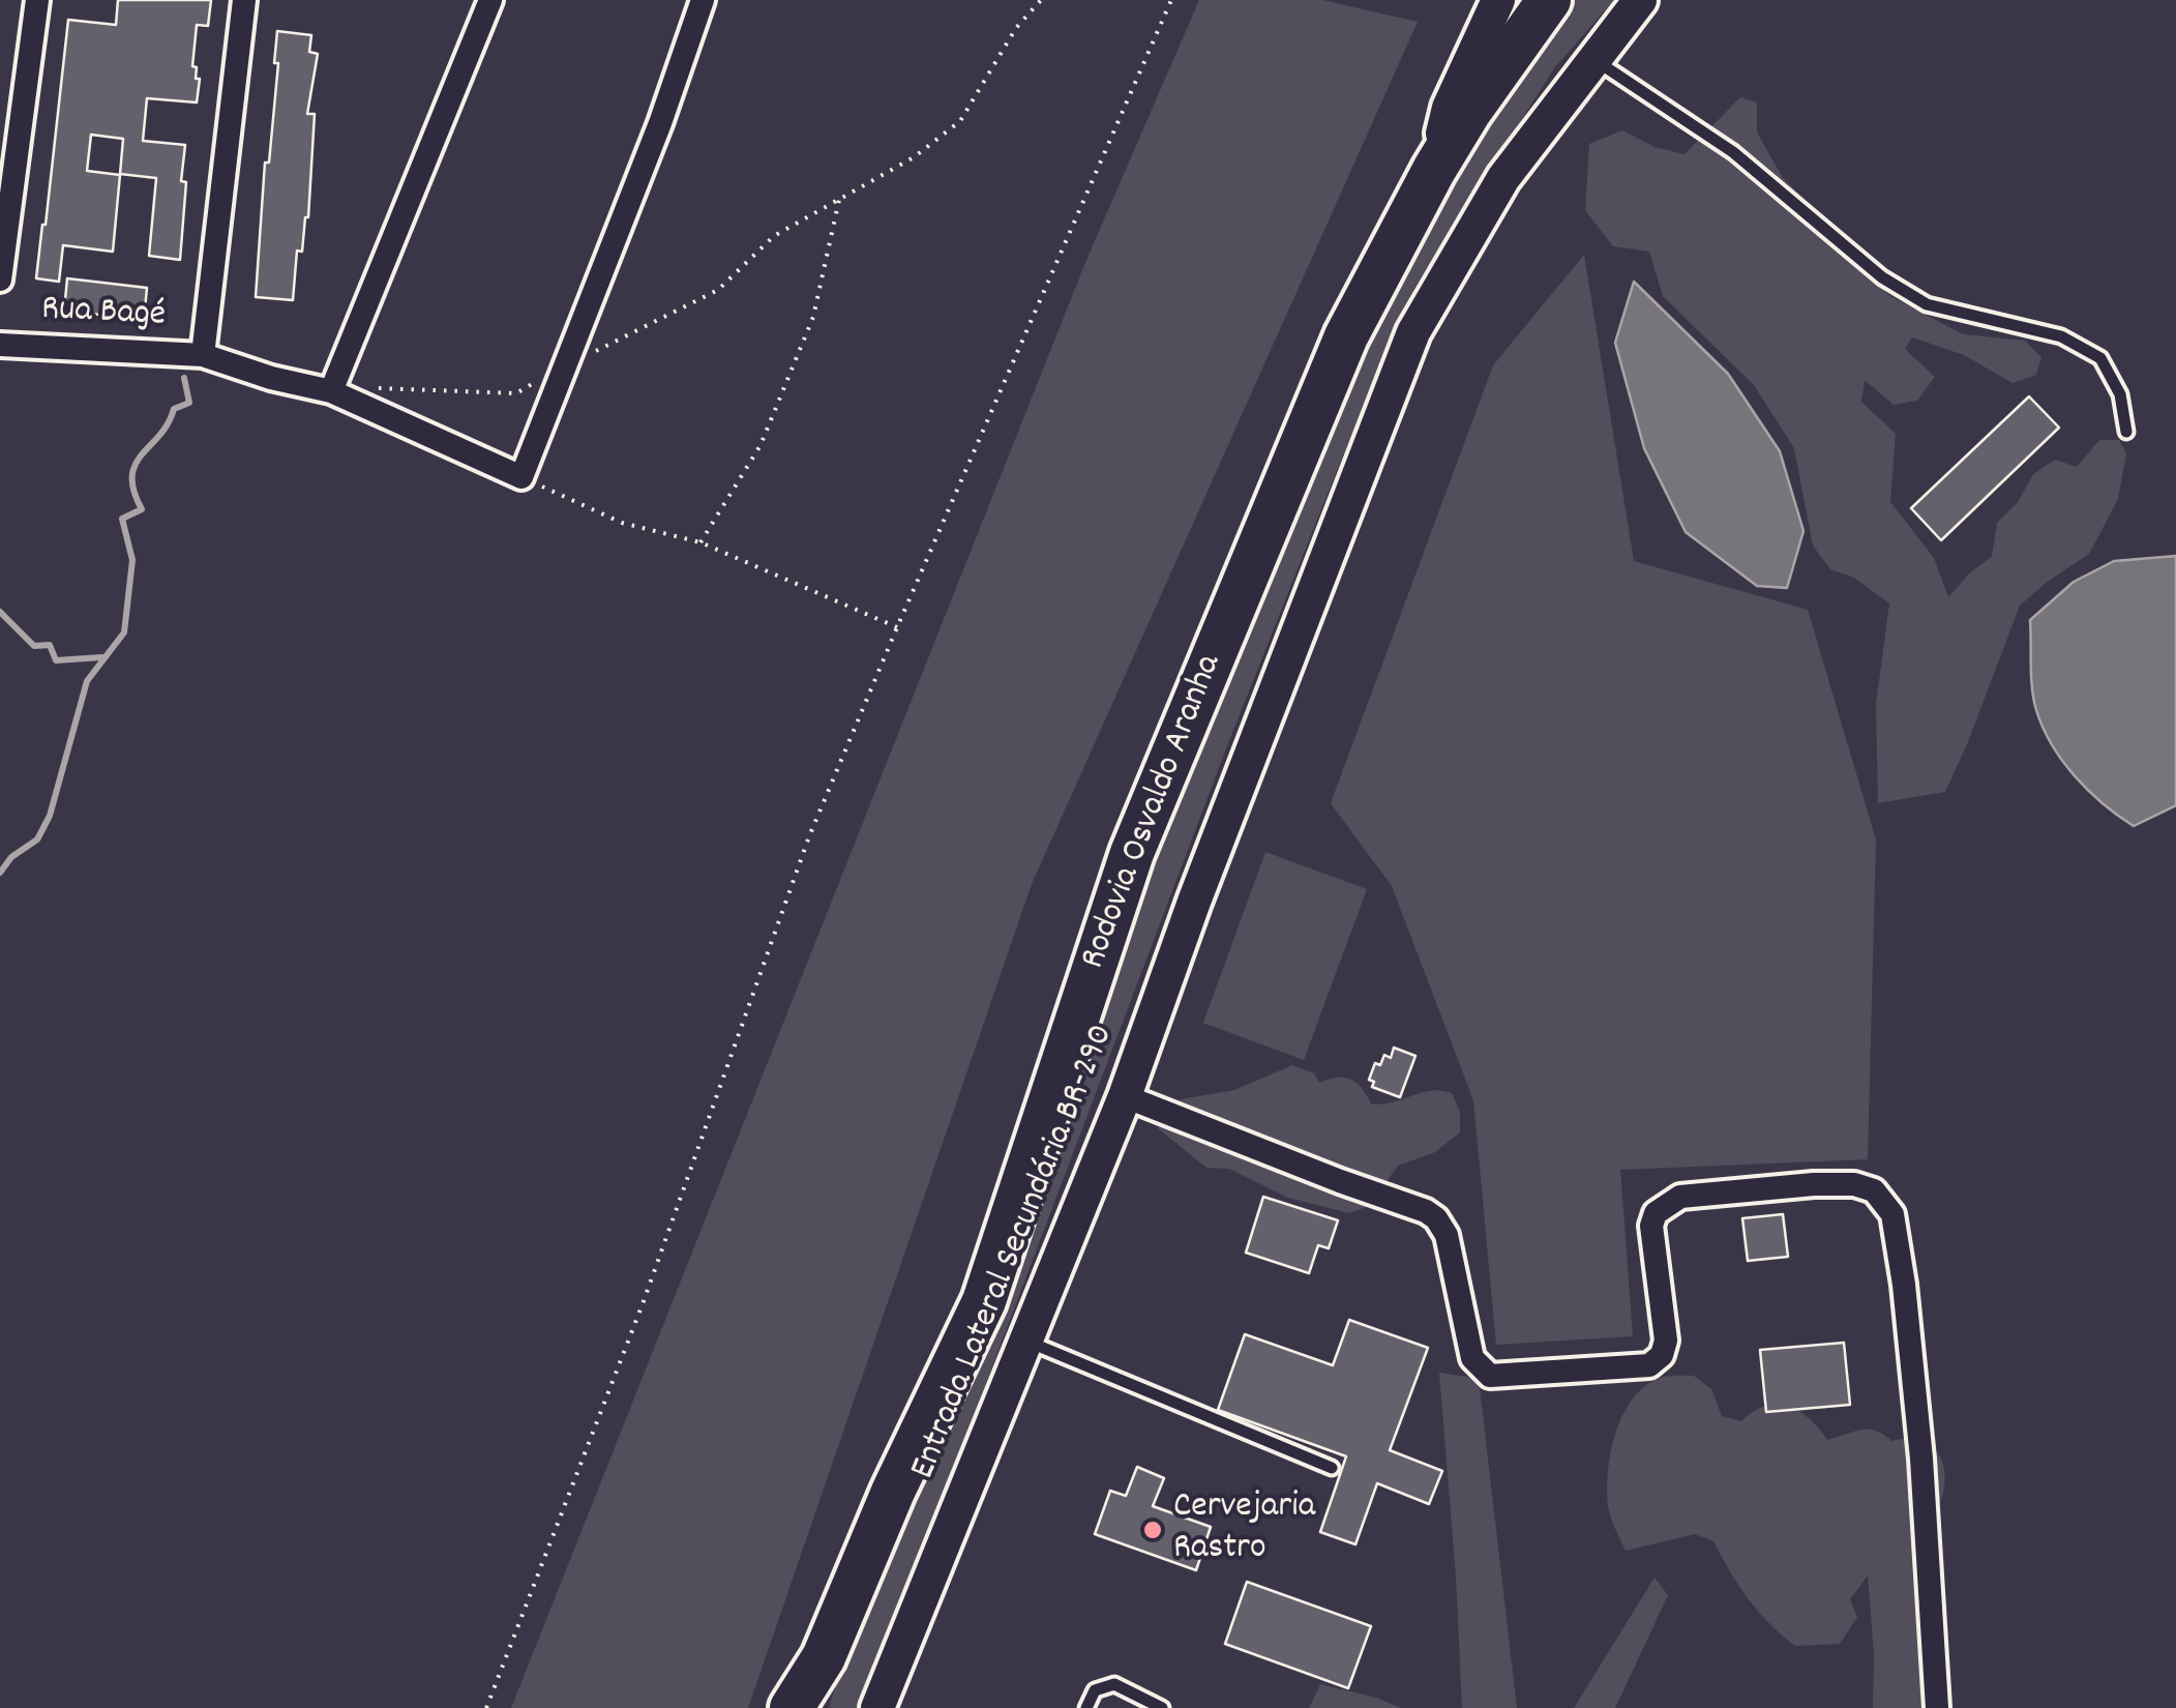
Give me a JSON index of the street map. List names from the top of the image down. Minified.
{"streets":{"highway":["Rodovia Osvaldo Aranha"],"main road":["Entrada Lateral Secundária BR-290"],"street":["Rua Bagé"]},"places":["Cervejaria Rastro"]}
